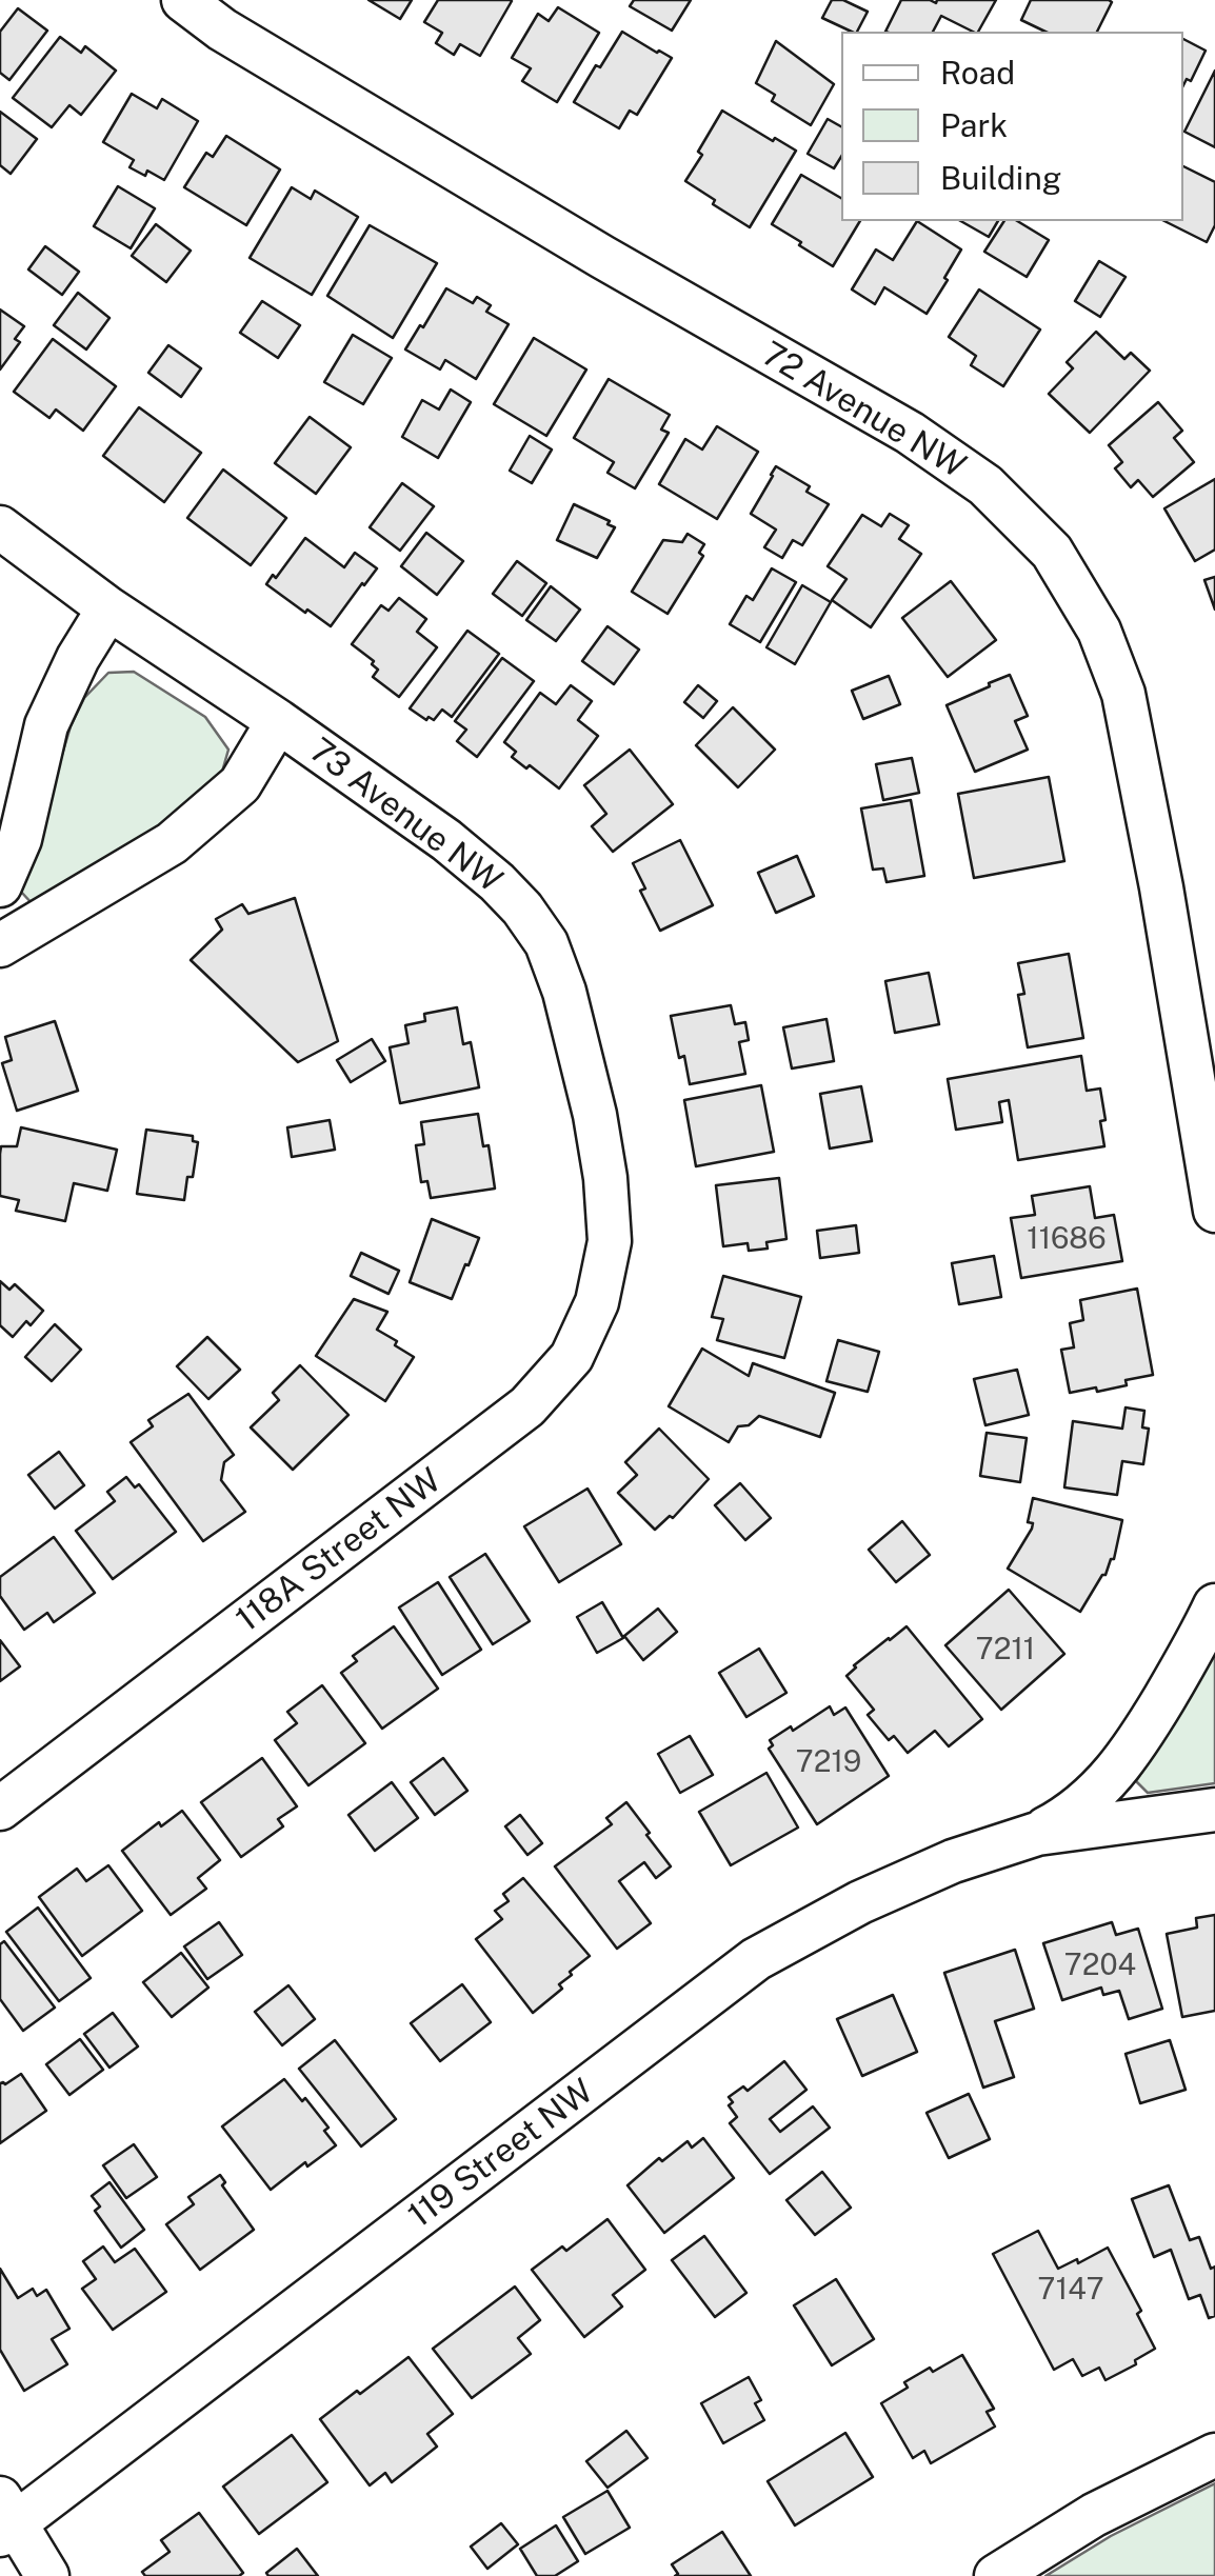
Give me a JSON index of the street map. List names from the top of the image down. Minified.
{"streets":{"street":["72 Avenue NW","73 Avenue NW","118A Street NW","119 Street NW"]},"crossings":[["73 Avenue NW","118A Street NW"]],"house_numbers":["11686","7211","7219","7204","7147"],"legend":["Road","Park","Building"]}
